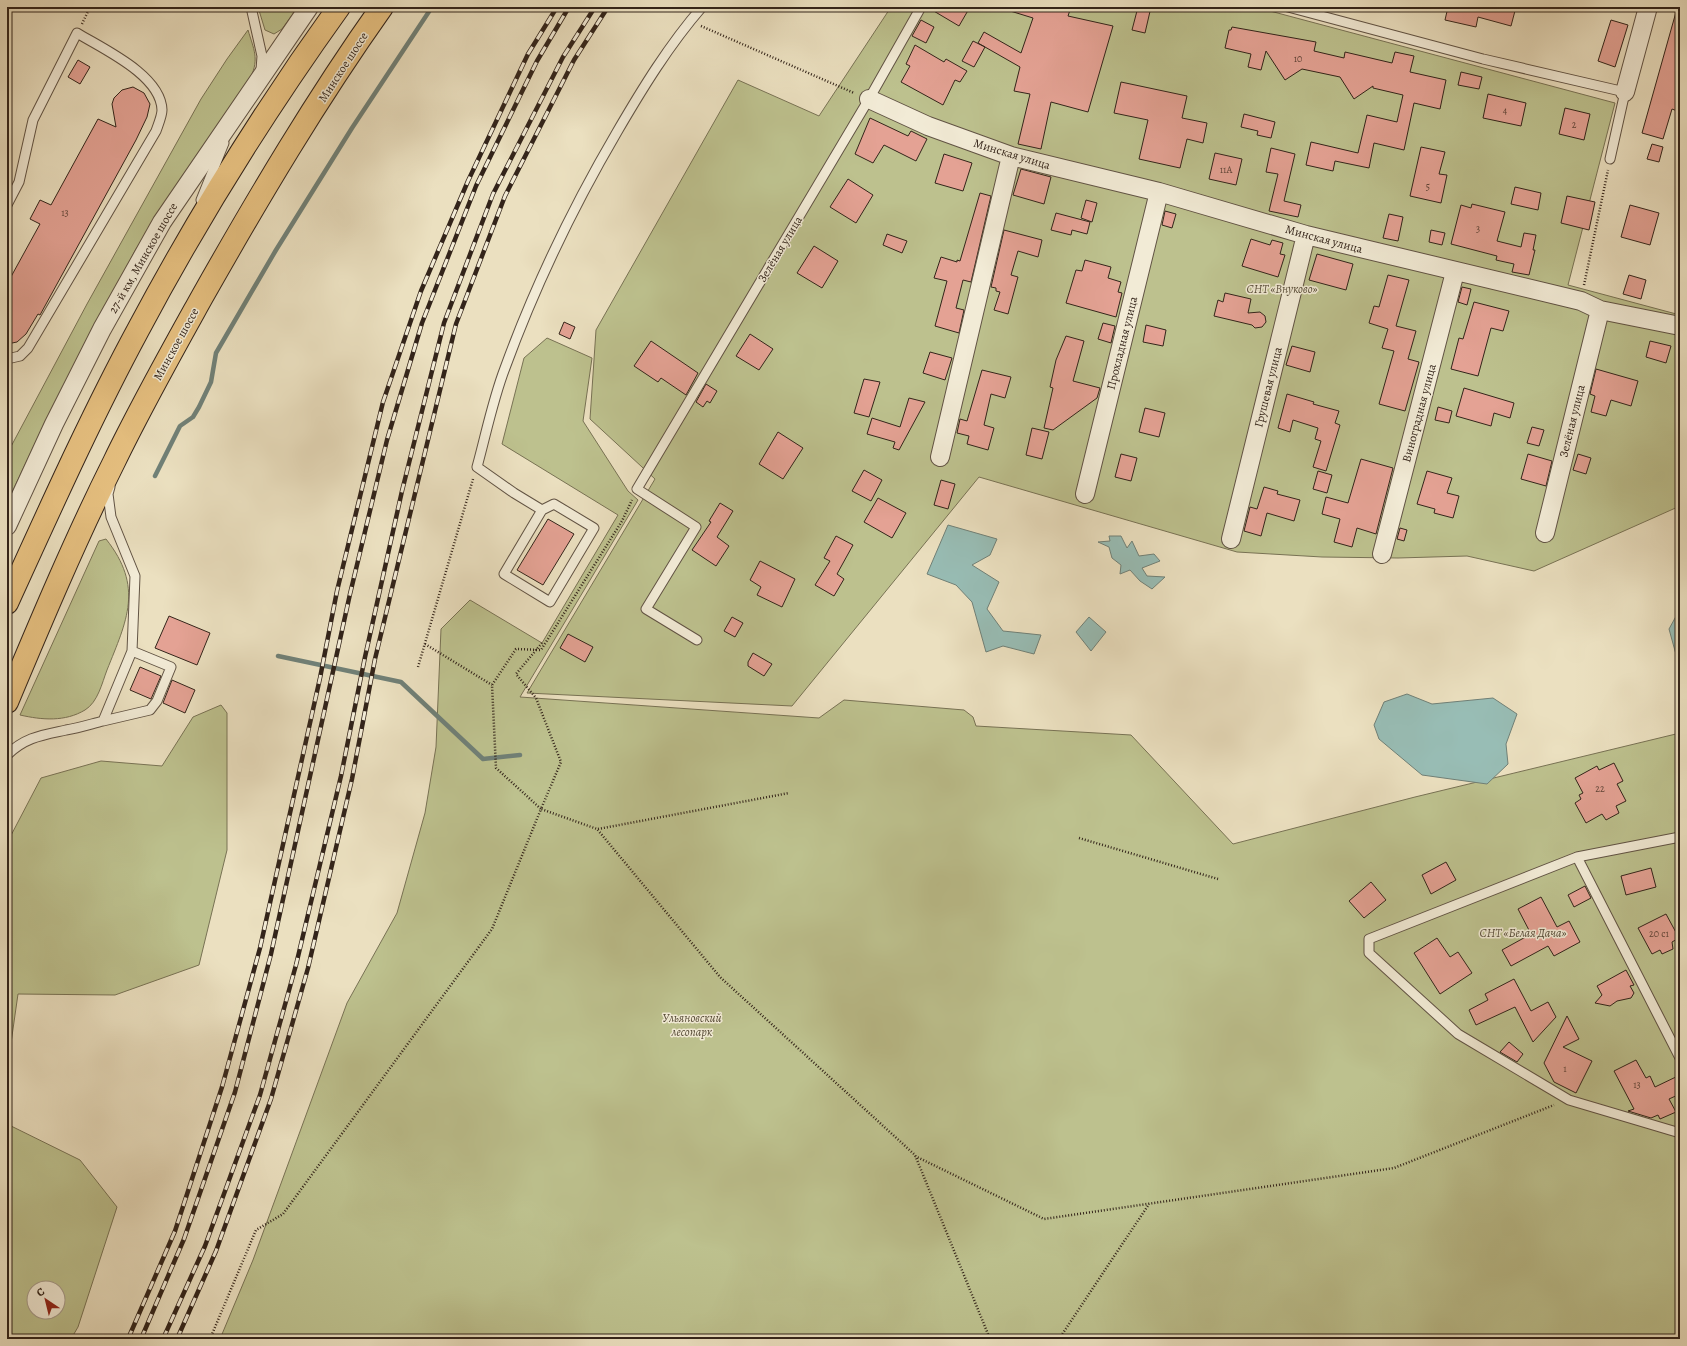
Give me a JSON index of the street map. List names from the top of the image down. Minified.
{"streets":{"highway":["Минское шоссе"],"street":["Минская улица","Зелёная улица","27-й км, Минское шоссе","Прохладная улица","Грушевая улица","Виноградная улица"]},"crossings":[["Минская улица","Зелёная улица"],["Минская улица","Прохладная улица"],["Минская улица","Грушевая улица"],["Минская улица","Виноградная улица"]],"parks":["СНТ «Внуково»","СНТ «Белая Дача»","Ульяновский лесопарк"],"house_numbers":["10","4","2","11А","5","13","3","22","20 с1","1","13"],"north":"top left"}
